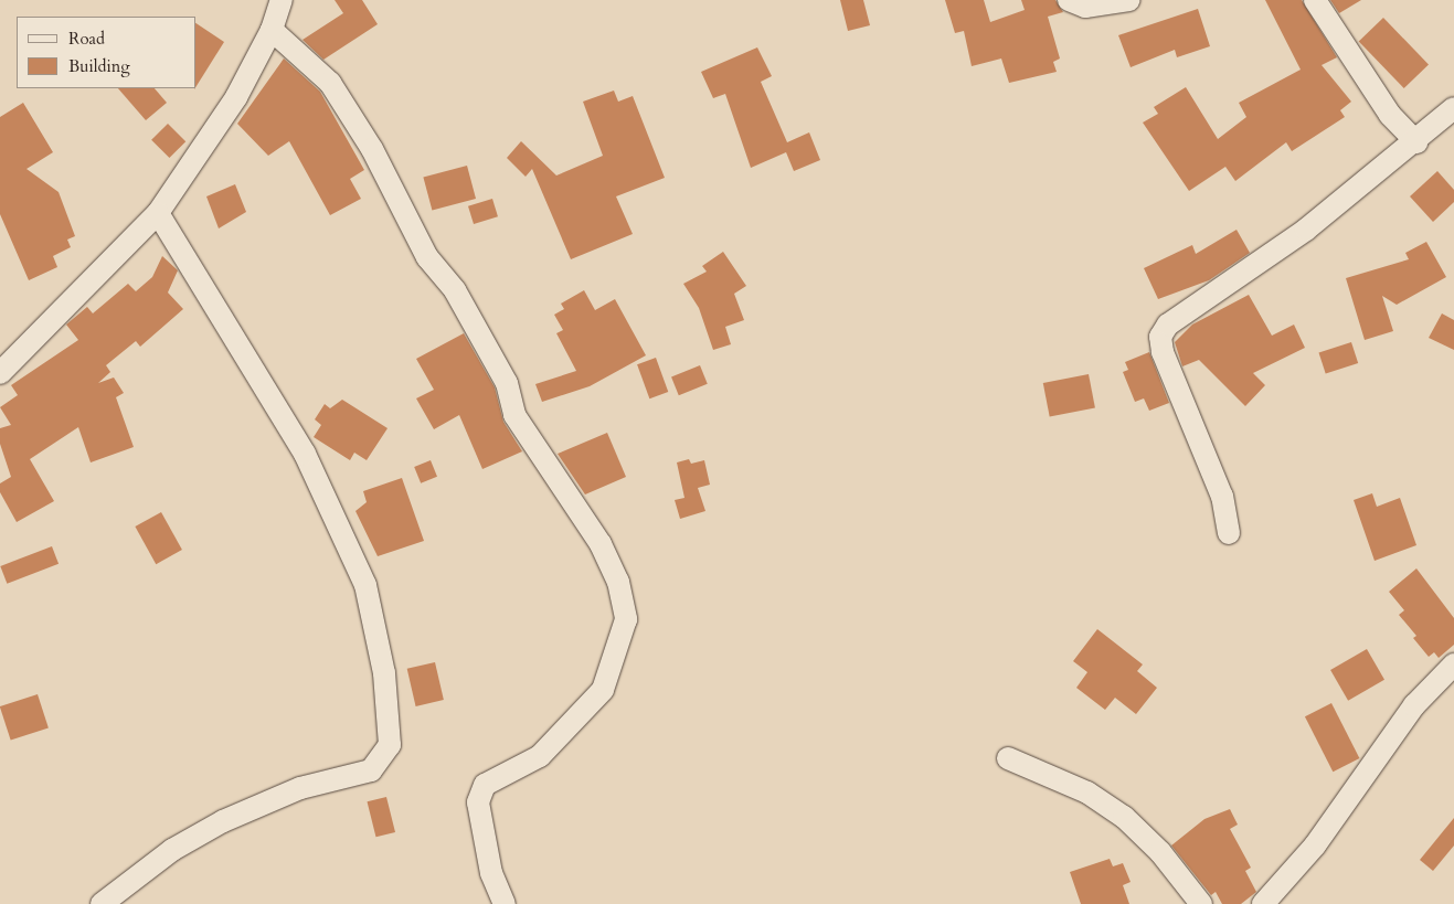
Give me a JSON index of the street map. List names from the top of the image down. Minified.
{"legend":["Road","Building"]}
